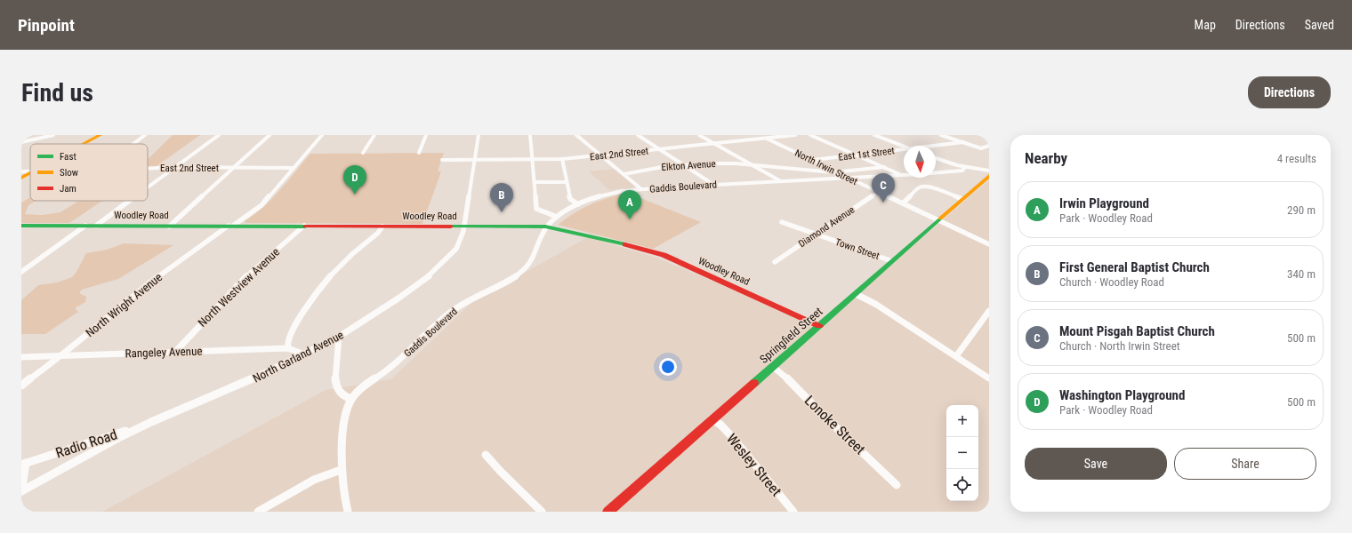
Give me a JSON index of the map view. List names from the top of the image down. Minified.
{"streets":{"main road":["Woodley Road","Springfield Street"],"street":["East 2nd Street","East 1st Street","Elkton Avenue","North Irwin Street","Gaddis Boulevard","Diamond Avenue","Town Street","North Westview Avenue","North Wright Avenue","Rangeley Avenue","North Garland Avenue","Lonoke Street","Radio Road","Wesley Street"]},"crossings":[["East 2nd Street","North Irwin Street"],["East 2nd Street","North Wright Avenue"],["East 2nd Street","North Garland Avenue"],["East 1st Street","North Irwin Street"],["North Irwin Street","Gaddis Boulevard"],["North Irwin Street","Diamond Avenue"],["North Irwin Street","Springfield Street"],["Gaddis Boulevard","Woodley Road"],["Woodley Road","North Westview Avenue"],["Woodley Road","North Wright Avenue"],["Woodley Road","Springfield Street"],["Woodley Road","North Garland Avenue"],["Diamond Avenue","Town Street"],["Town Street","Springfield Street"],["North Westview Avenue","Rangeley Avenue"],["North Wright Avenue","Rangeley Avenue"],["Springfield Street","Lonoke Street"],["Springfield Street","Wesley Street"],["Rangeley Avenue","North Garland Avenue"],["North Garland Avenue","Radio Road"]],"legend":["Fast","Slow","Jam"],"north":"bottom","page":{"header":"Pinpoint","nav":["Map","Directions","Saved"],"buttons":["Directions",["Save","Share"]],"title":"Find us","heading":["Nearby","4 results"],"pins":["D","C","B","A"],"list":[{"mark":"A","name":"Irwin Playground","note":"Park · Woodley Road","value":"290 m"},{"mark":"B","name":"First General Baptist Church","note":"Church · Woodley Road","value":"340 m"},{"mark":"C","name":"Mount Pisgah Baptist Church","note":"Church · North Irwin Street","value":"500 m"},{"mark":"D","name":"Washington Playground","note":"Park · Woodley Road","value":"500 m"}],"map_buttons":["+","−"]}}
